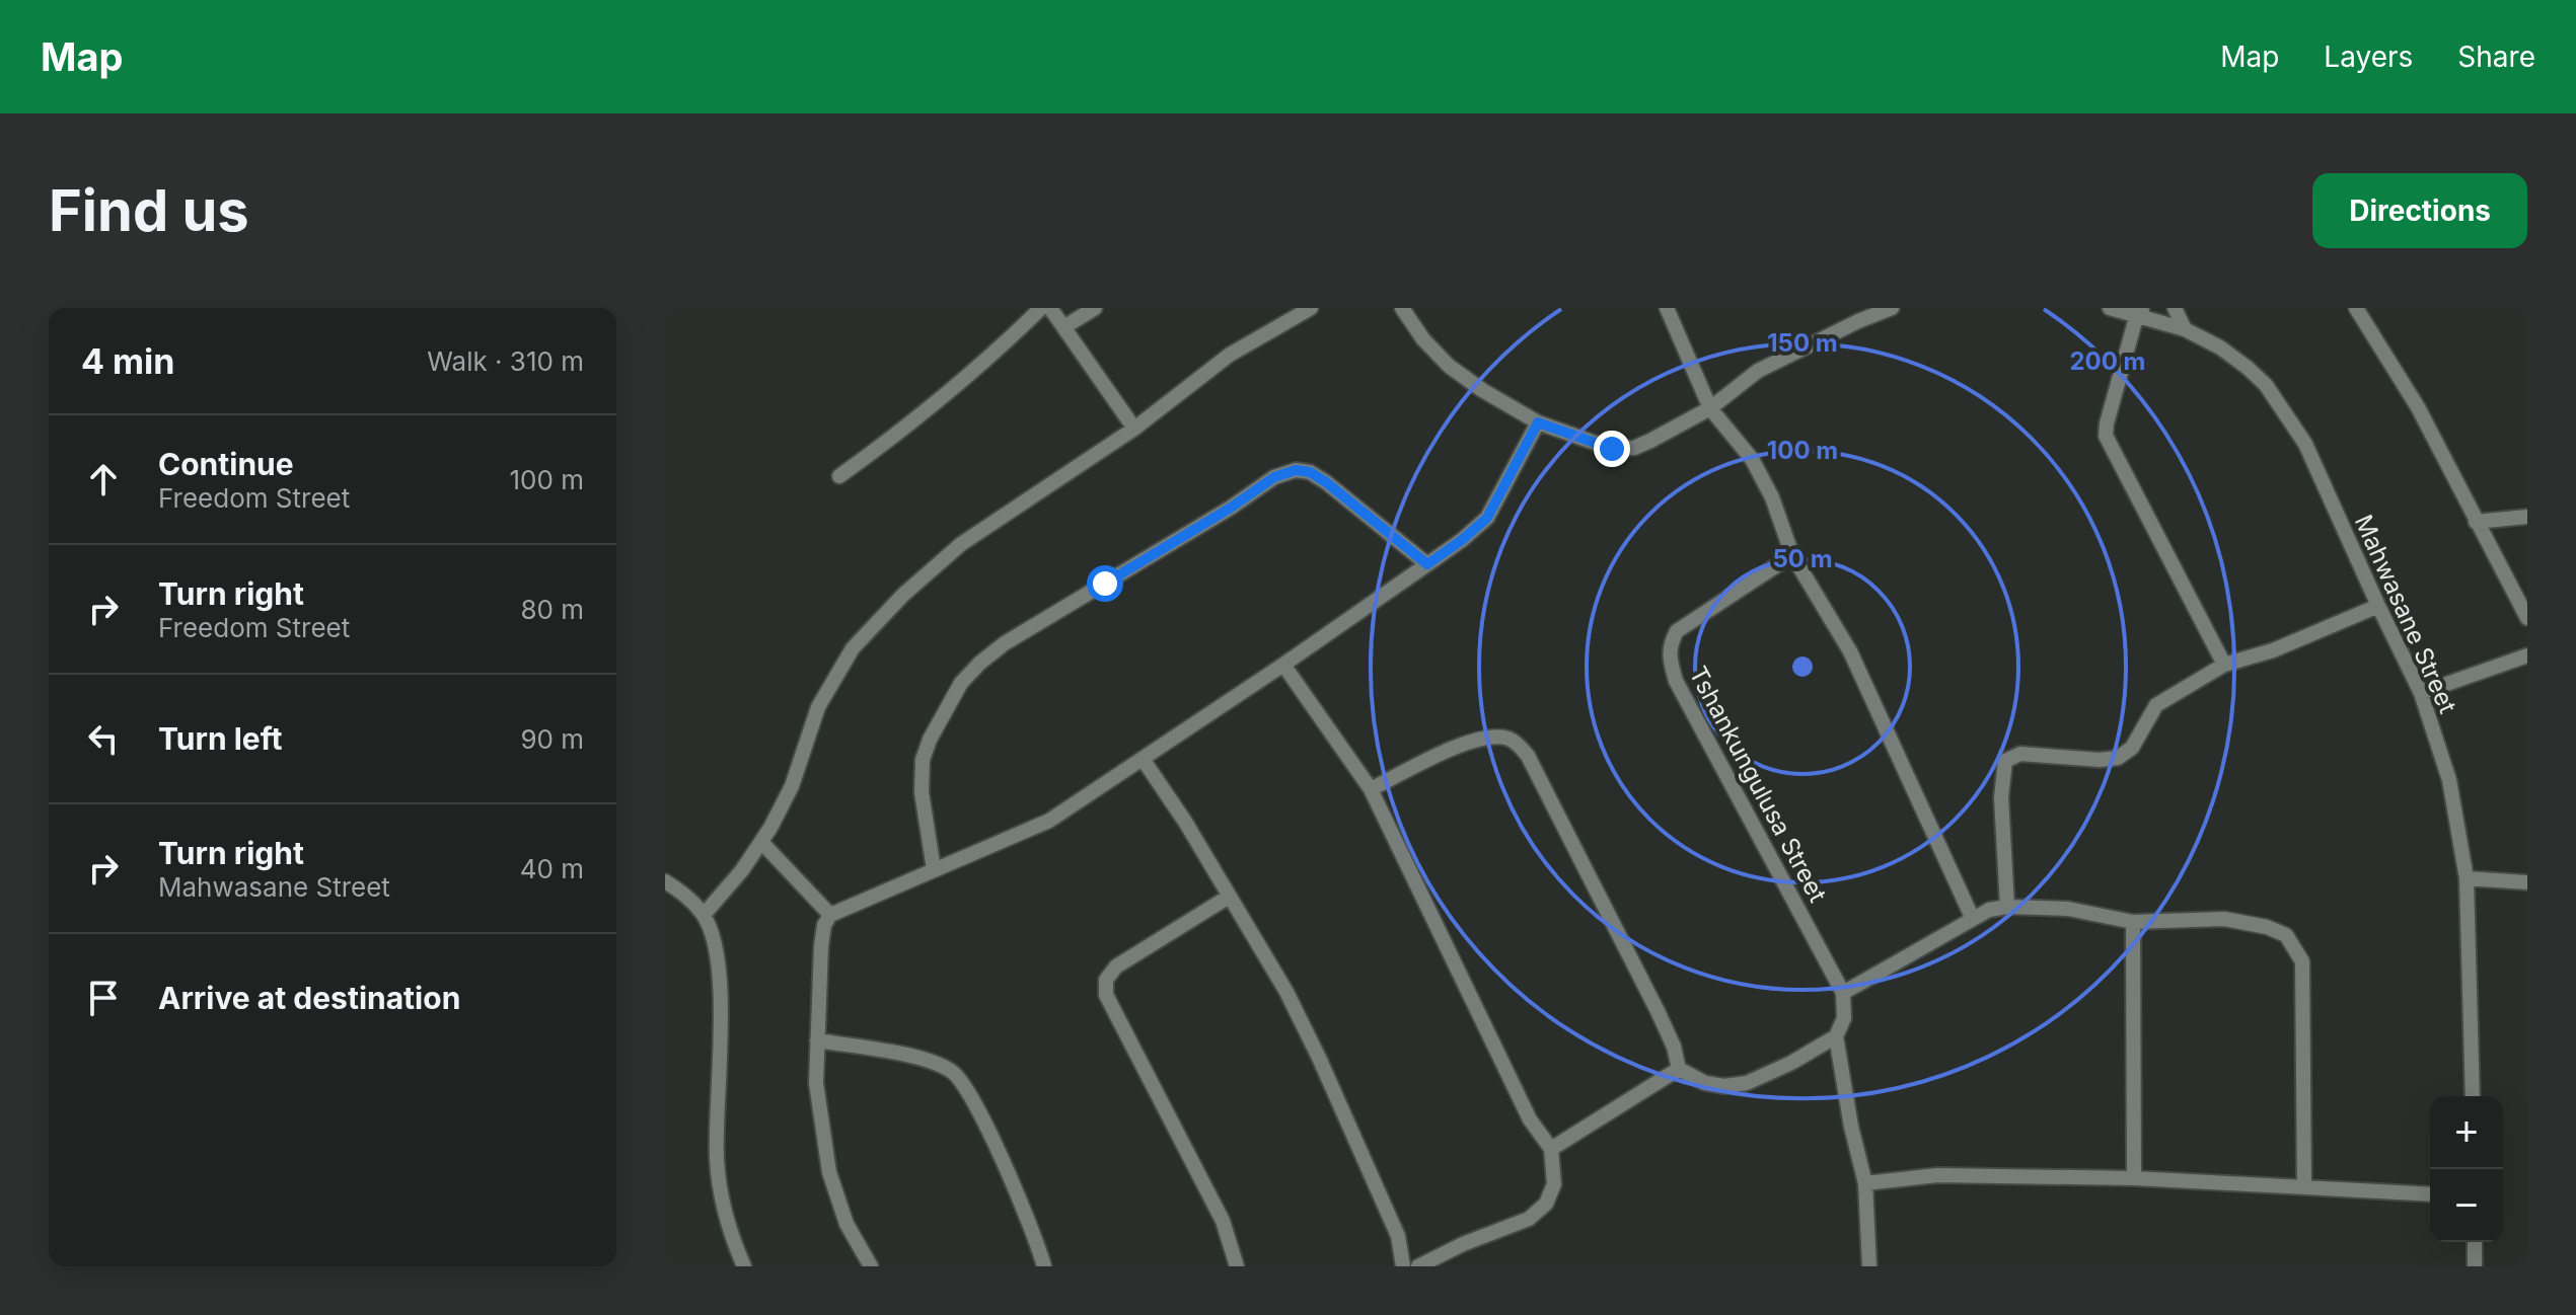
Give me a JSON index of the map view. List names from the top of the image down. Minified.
{"streets":{"street":["Mahwasane Street","Tshankungulusa Street"]},"page":{"header":"Map","nav":["Map","Layers","Share"],"buttons":"Directions","title":"Find us","heading":["4 min","Walk · 310 m"],"list":[["Continue","Freedom Street","100 m"],["Turn right","Freedom Street","80 m"],["Turn left","90 m"],["Turn right","Mahwasane Street","40 m"],"Arrive at destination"],"map_buttons":["+","−"]},"rings":["150 m","200 m","100 m","50 m"]}
